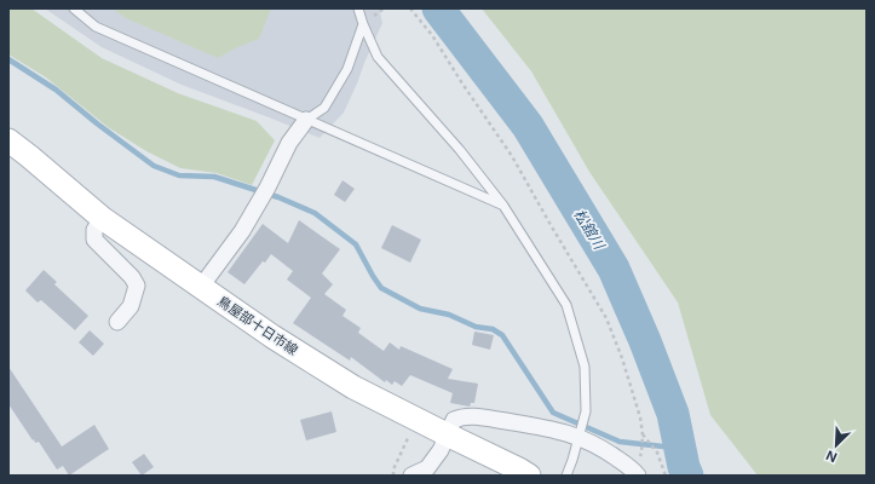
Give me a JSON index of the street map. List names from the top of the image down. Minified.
{"streets":{"main road":["鳥屋部十日市線"]},"water":["松舘川"],"north":"bottom left"}
